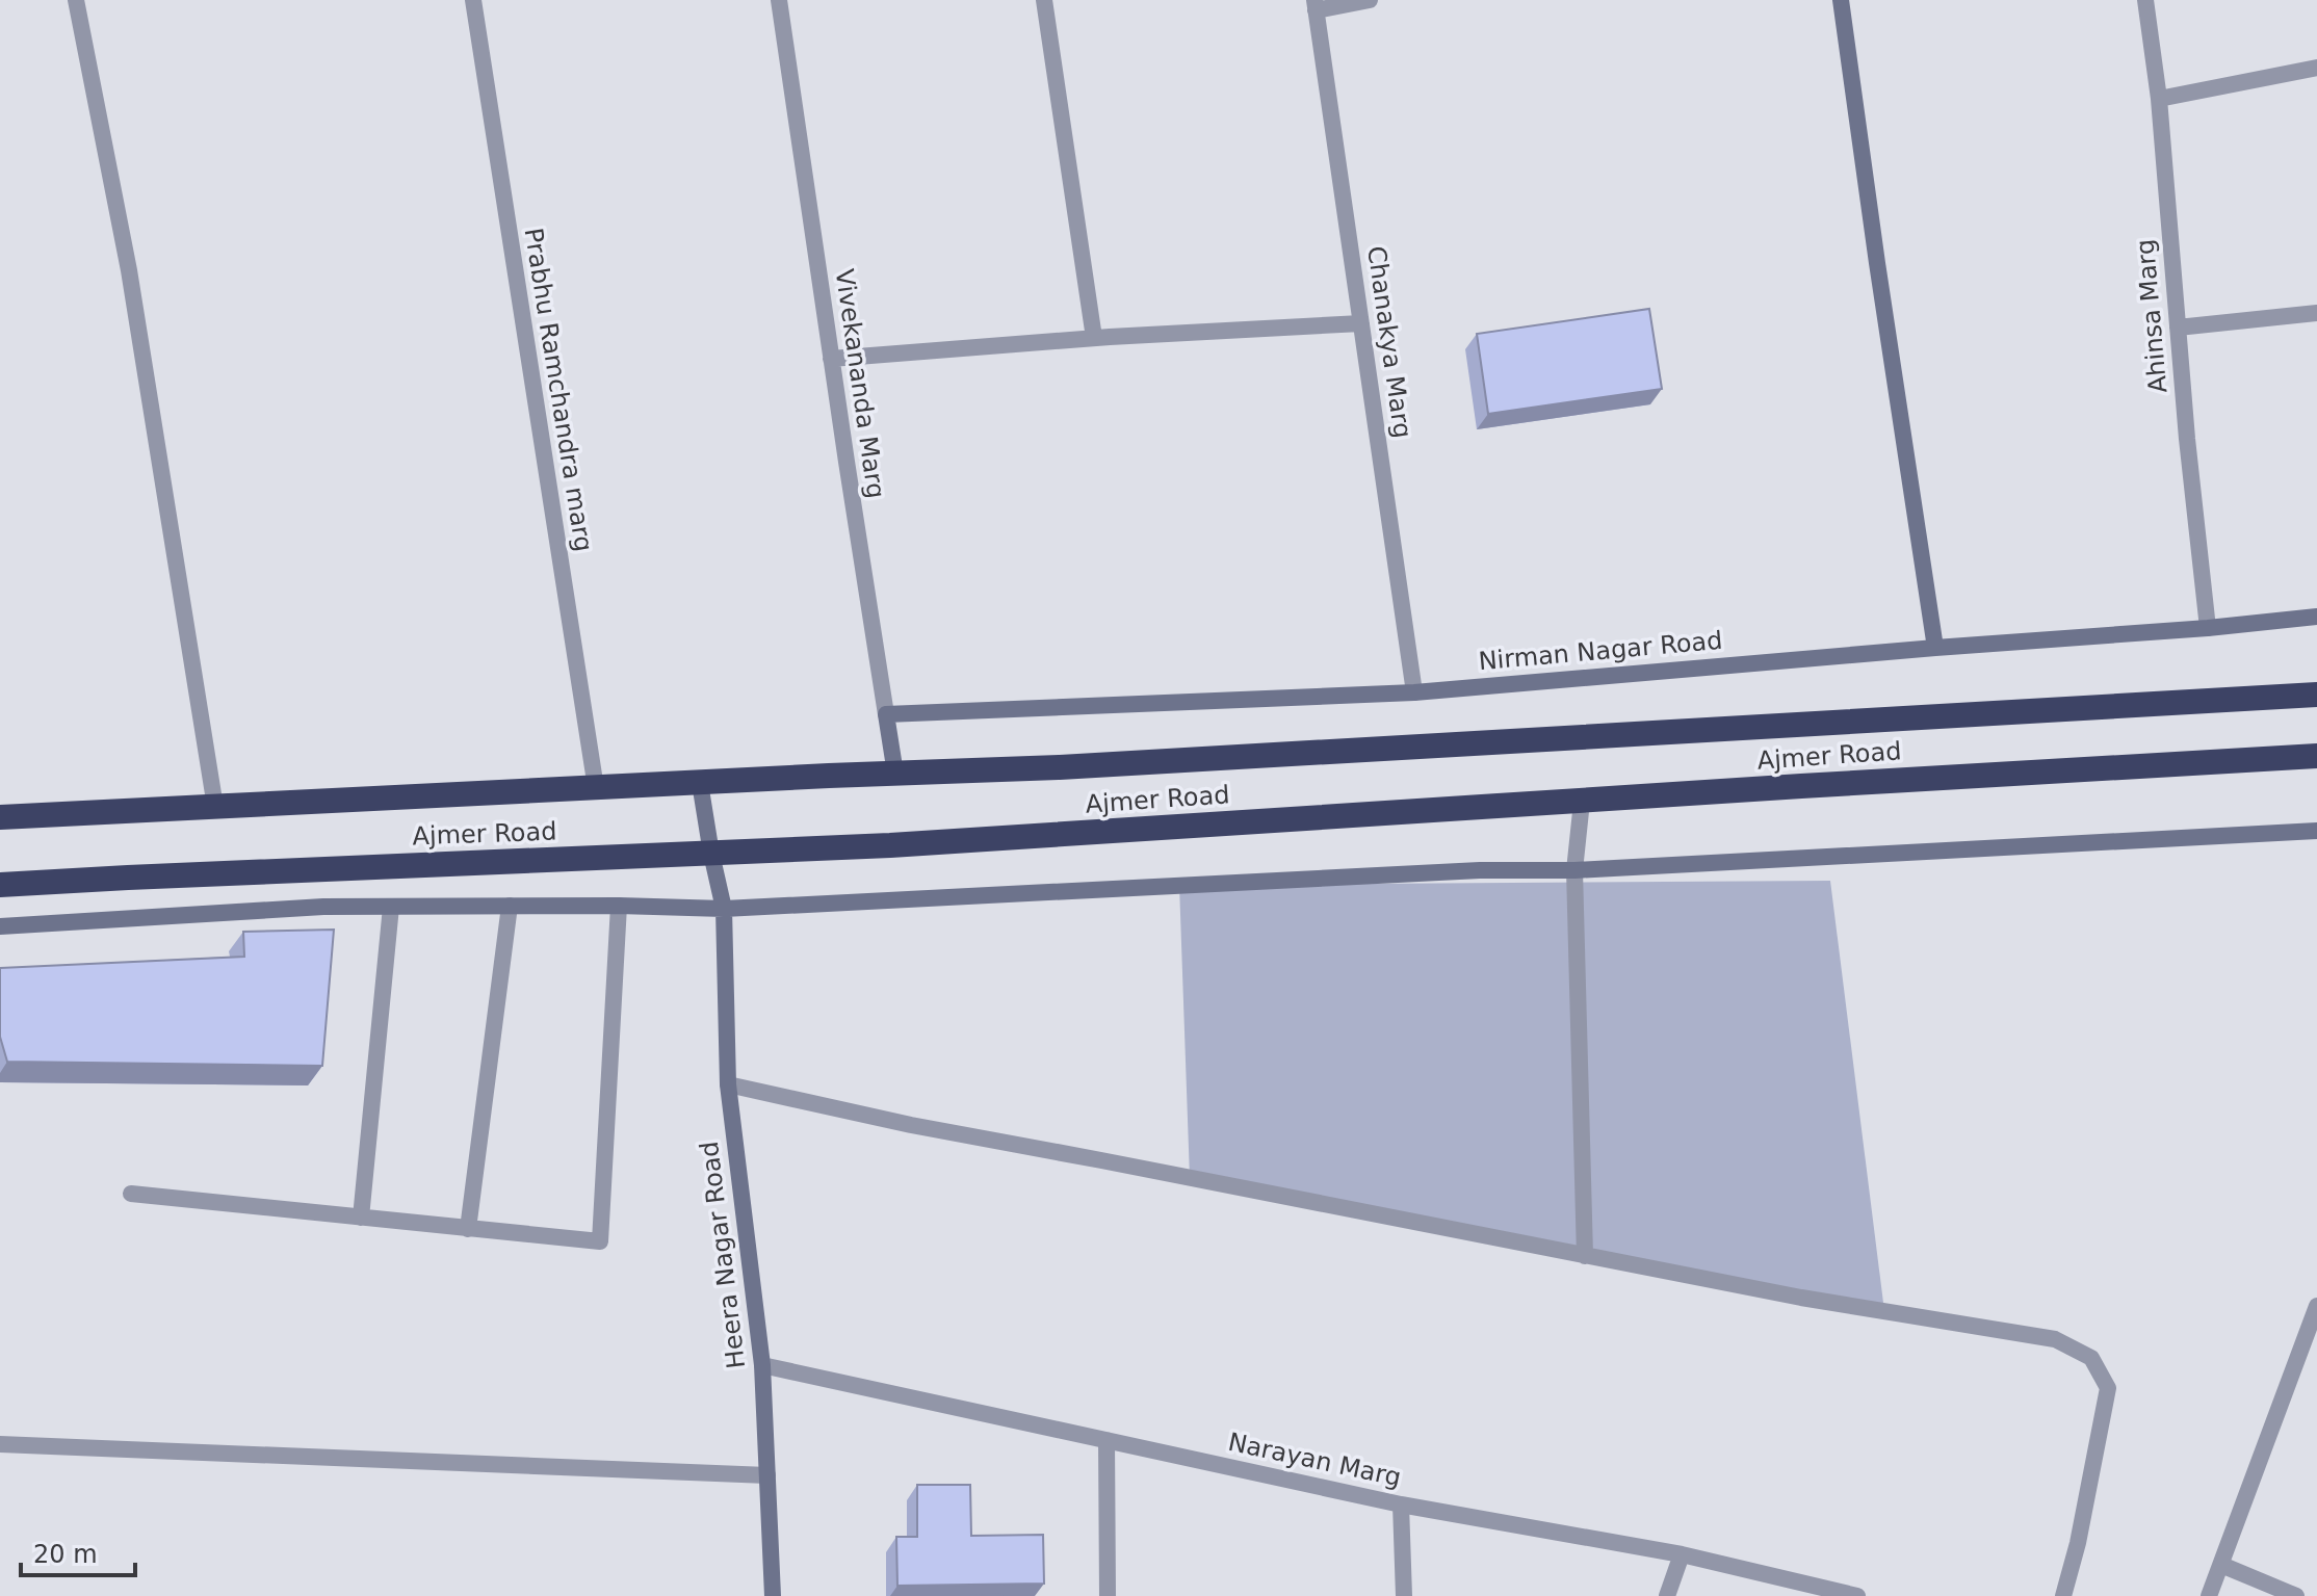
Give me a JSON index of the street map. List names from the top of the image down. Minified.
{"streets":{"highway":["Ajmer Road"],"street":["Ahinsa Marg","Chanakya Marg","Vivekananda Marg","Prabhu Ramchandra marg","Nirman Nagar Road","Heera Nagar Road","Narayan Marg"]},"crossings":[["Ahinsa Marg","Nirman Nagar Road"],["Chanakya Marg","Nirman Nagar Road"],["Vivekananda Marg","Nirman Nagar Road"],["Vivekananda Marg","Ajmer Road"],["Prabhu Ramchandra marg","Ajmer Road"],["Ajmer Road","Heera Nagar Road"],["Heera Nagar Road","Narayan Marg"]],"scale_bar":"20 m"}
